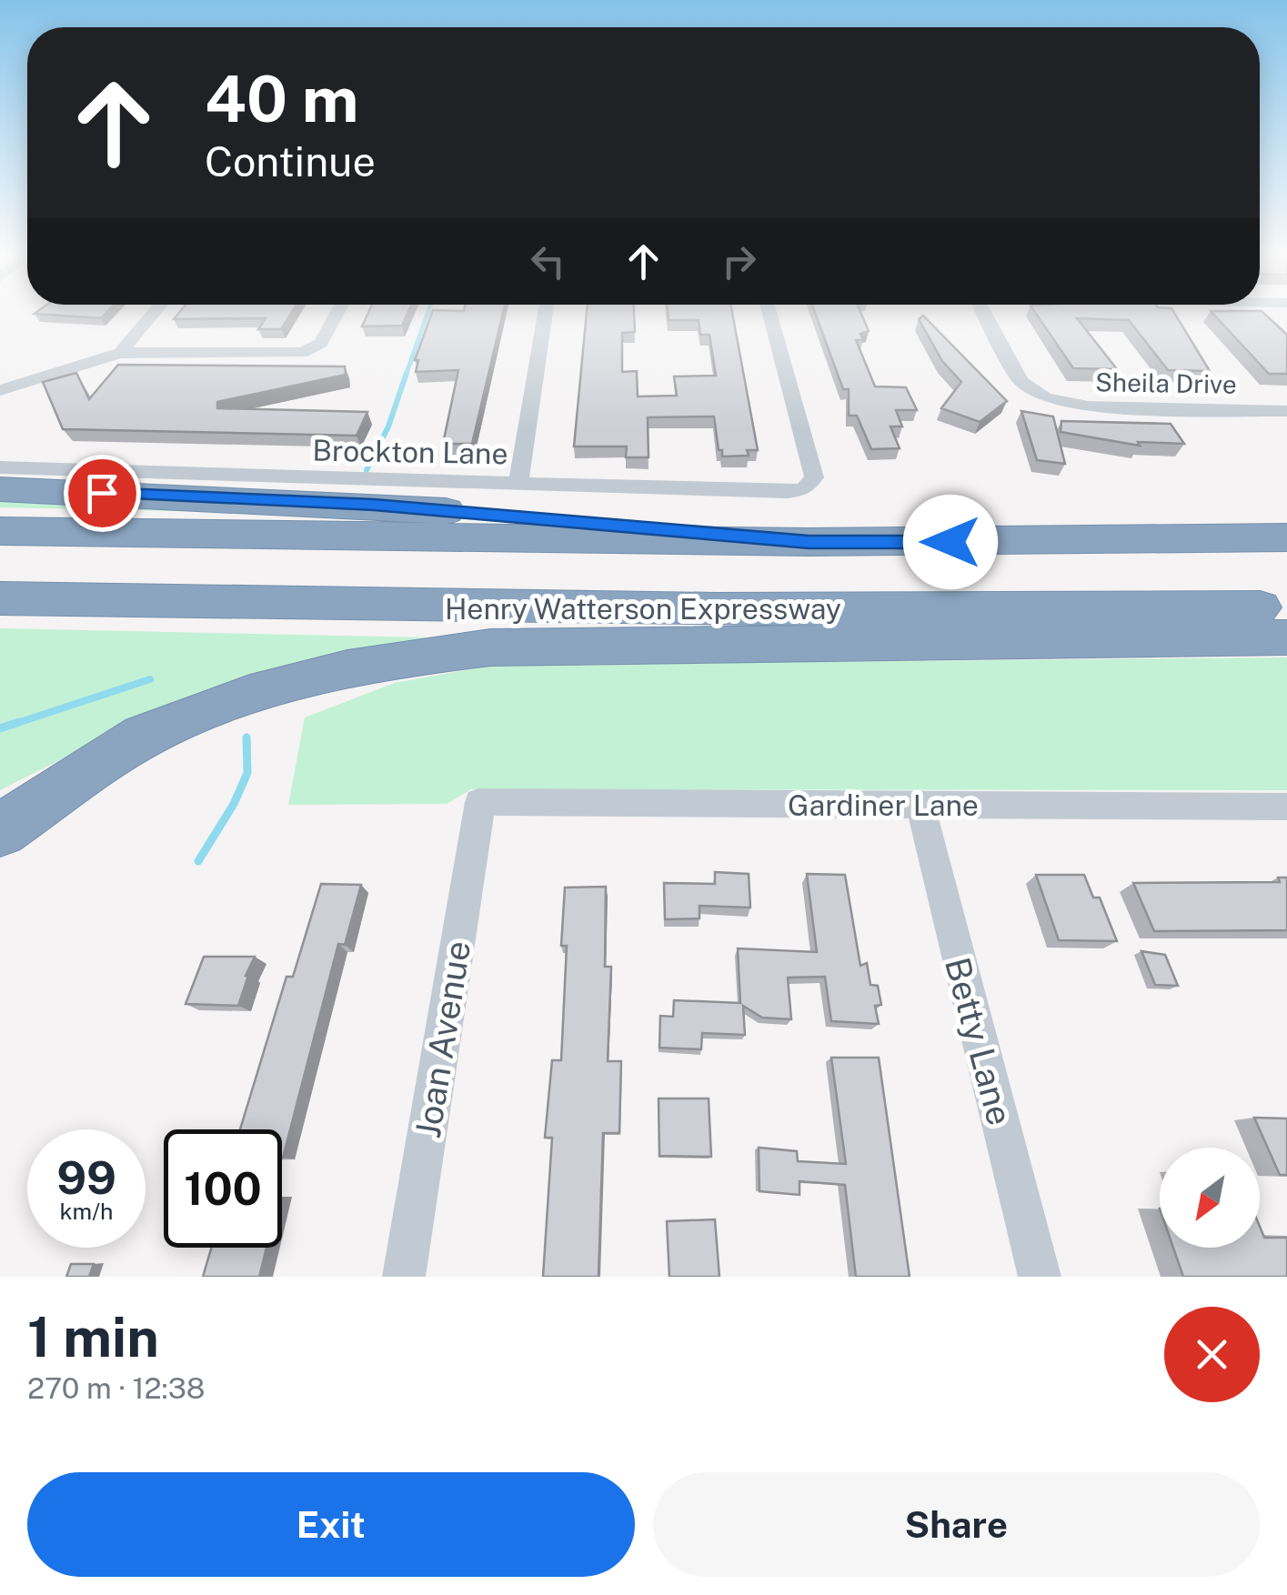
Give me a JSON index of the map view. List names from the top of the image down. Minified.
{"streets":{"highway":["Henry Watterson Expressway"],"street":["Sheila Drive","Brockton Lane","Gardiner Lane","Joan Avenue","Betty Lane"]},"crossings":[["Gardiner Lane","Joan Avenue"],["Gardiner Lane","Betty Lane"]],"north":"bottom left","page":{"turn":["40 m","Continue"],"speed":"99 km/h","limit":"100","heading":["1 min","270 m · 12:38"],"buttons":["Exit","Share"]}}
